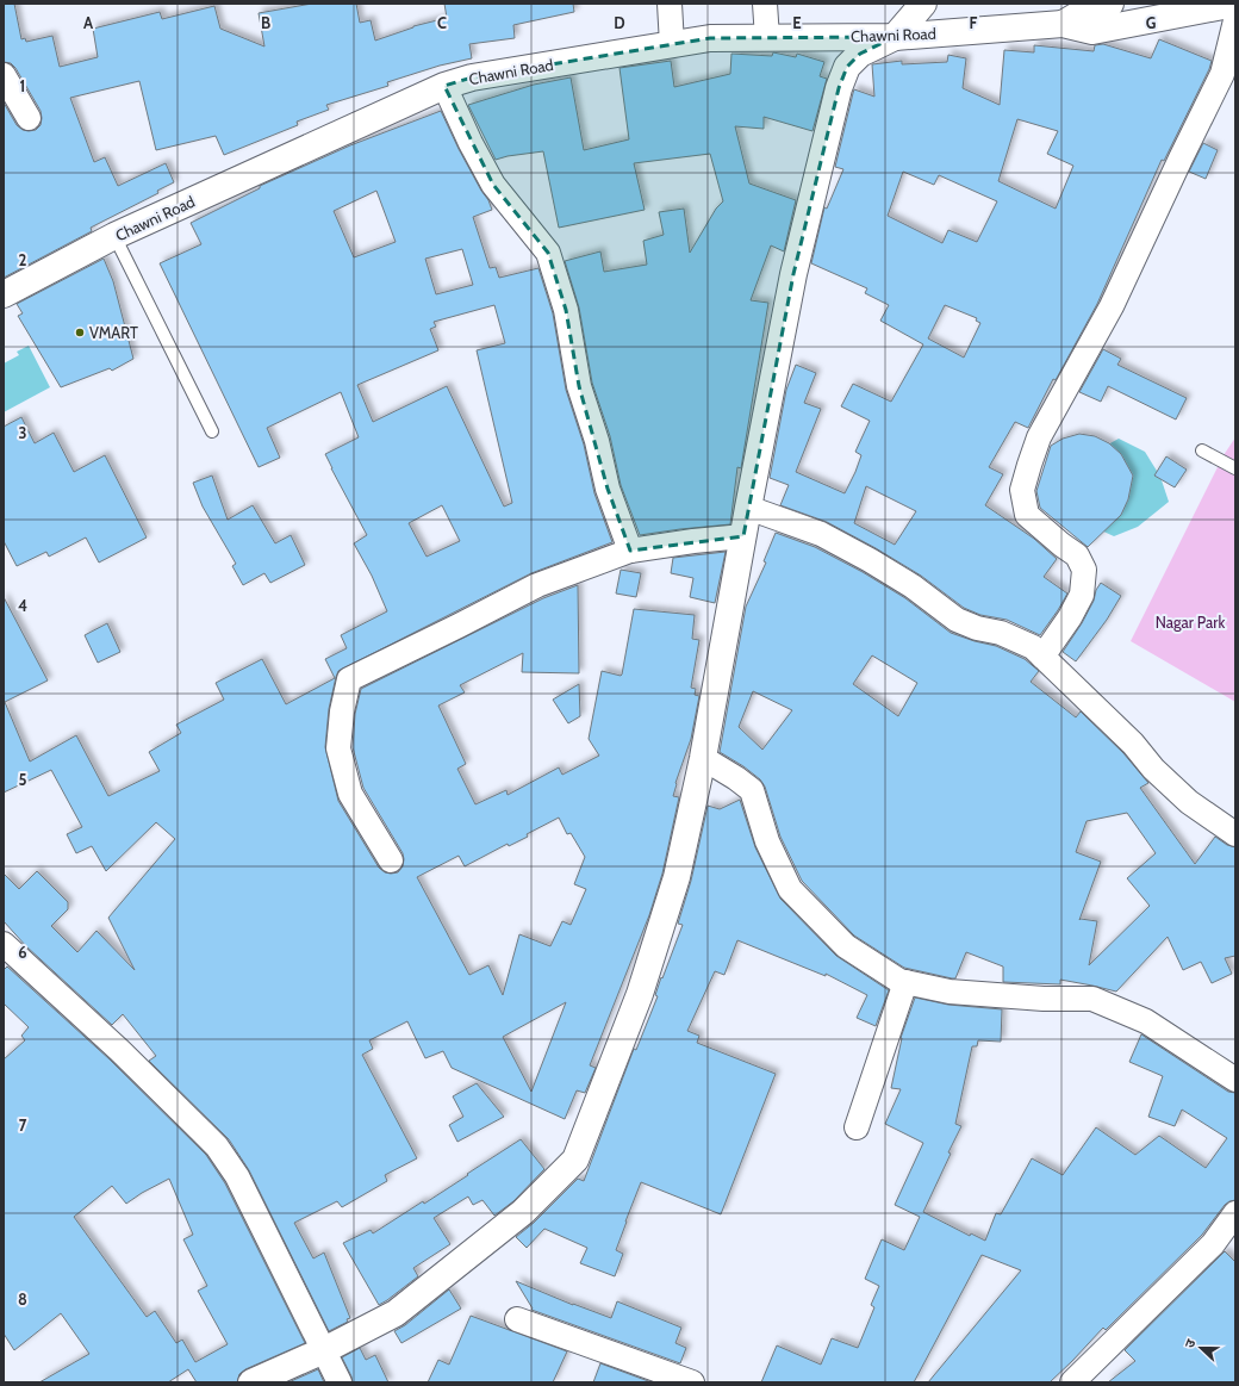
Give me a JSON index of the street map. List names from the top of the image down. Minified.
{"streets":{"street":["Chawni Road"]},"parks":["Nagar Park"],"places":["VMART"],"north":"left","grid":{"columns":["A","B","C","D","E","F","G"],"rows":["1","2","3","4","5","6","7","8"]}}
